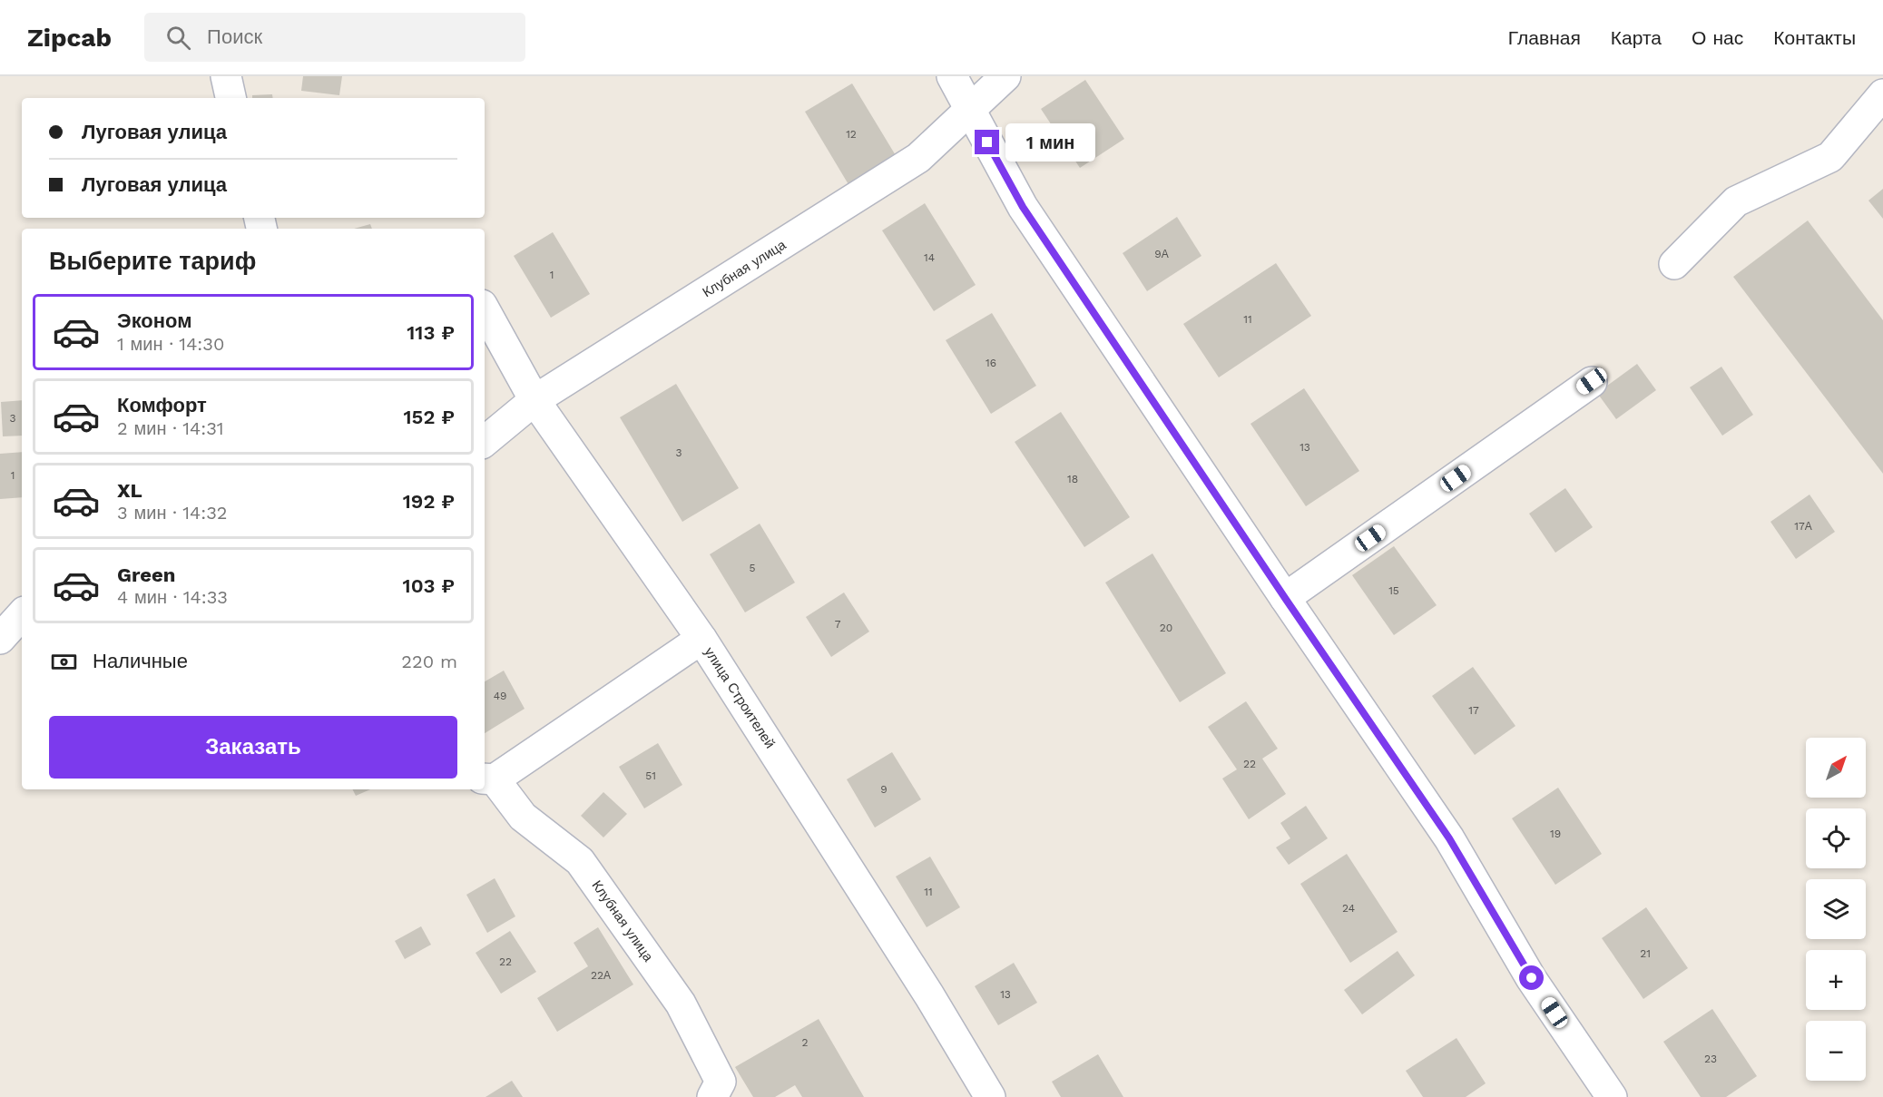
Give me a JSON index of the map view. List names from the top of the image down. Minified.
{"streets":{"street":["Клубная улица","улица Строителей"]},"crossings":[["Клубная улица","улица Строителей"]],"house_numbers":["12","9А","14","1","11","16","3","13","3","1","18","17А","5","15","7","20","49","17","22","51","9","19","11","24","21","22","22А","13","2","23"],"north":"top right","page":{"header":"Zipcab","search":"Поиск","nav":["Главная","Карта","О нас","Контакты"],"banner":["Луговая улица","Луговая улица"],"bubble":"1 мин","heading":"Выберите тариф","list":[{"name":"Эконом","note":"1 мин · 14:30","value":"113 ₽"},{"name":"Комфорт","note":"2 мин · 14:31","value":"152 ₽"},{"name":"XL","note":"3 мин · 14:32","value":"192 ₽"},{"name":"Green","note":"4 мин · 14:33","value":"103 ₽"}],"pay":["Наличные","220 m"],"buttons":"Заказать","map_buttons":["+","−"]}}
